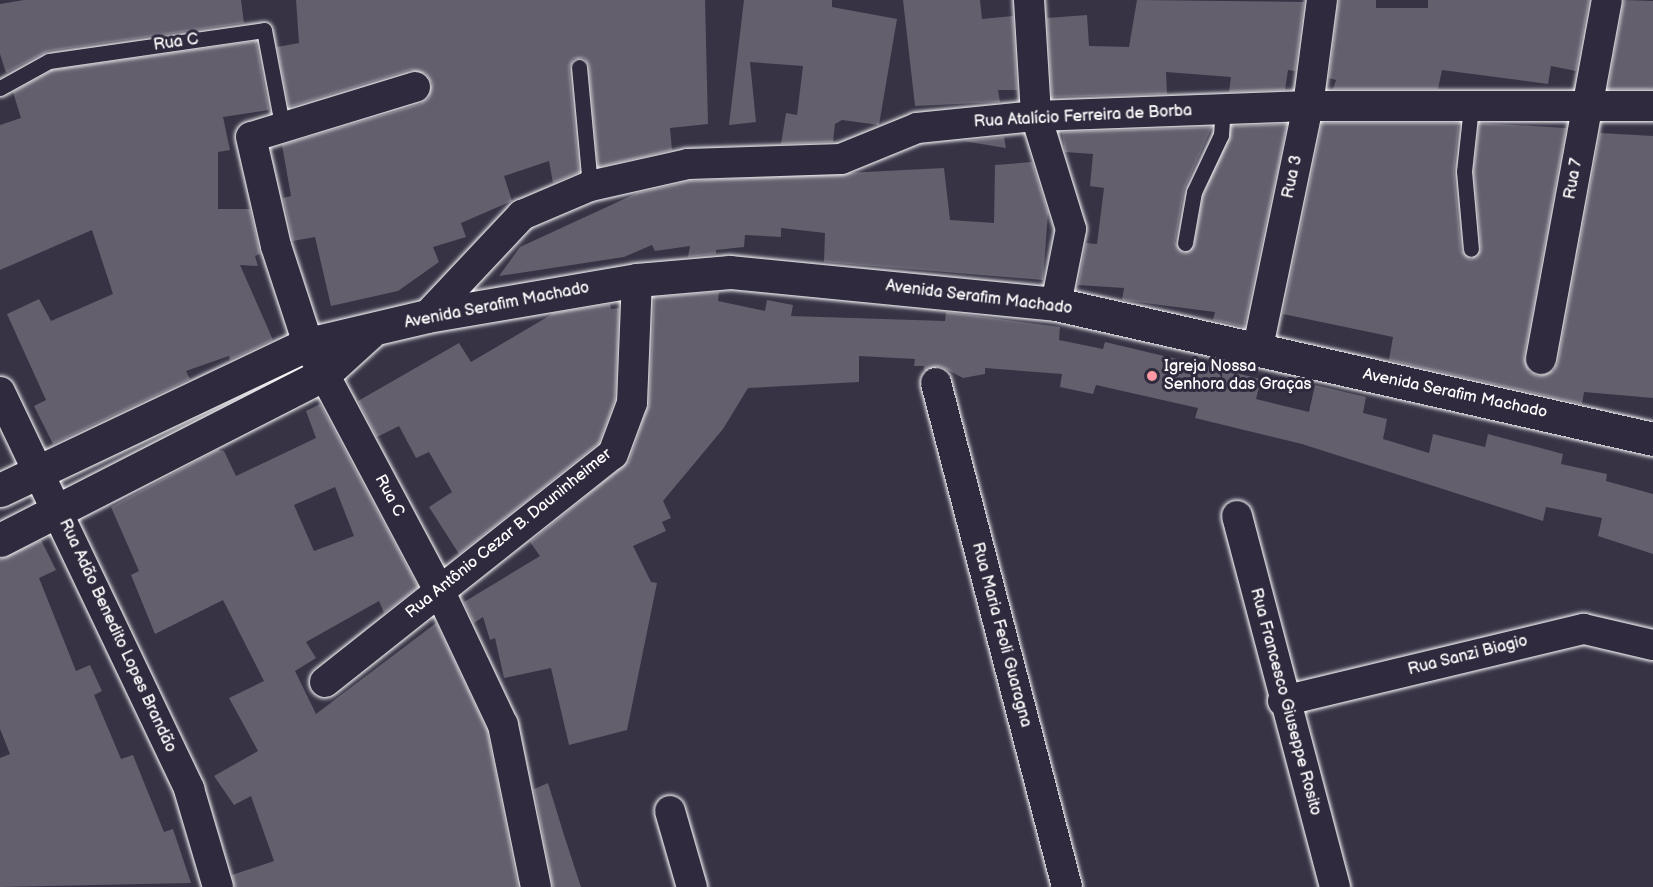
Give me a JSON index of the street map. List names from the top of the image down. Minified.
{"streets":{"street":["Rua C","Rua Atalício Ferreira de Borba","Rua 3","Rua 7","Avenida Serafim Machado","Rua Antônio Cezar B. Dauninheimer","Rua Maria Feoli Guaragna","Rua Adão Benedito Lopes Brandão","Rua Sanzi Biagio","Rua Francesco Giuseppe Rosito"]},"crossings":[["Rua C","Avenida Serafim Machado"],["Rua C","Rua Antônio Cezar B. Dauninheimer"],["Rua Atalício Ferreira de Borba","Rua 3"],["Rua Atalício Ferreira de Borba","Rua 7"],["Rua Atalício Ferreira de Borba","Avenida Serafim Machado"],["Rua 3","Avenida Serafim Machado"],["Avenida Serafim Machado","Rua Antônio Cezar B. Dauninheimer"],["Avenida Serafim Machado","Rua Adão Benedito Lopes Brandão"],["Rua Sanzi Biagio","Rua Francesco Giuseppe Rosito"]],"places":["Igreja Nossa Senhora das Graças"]}
